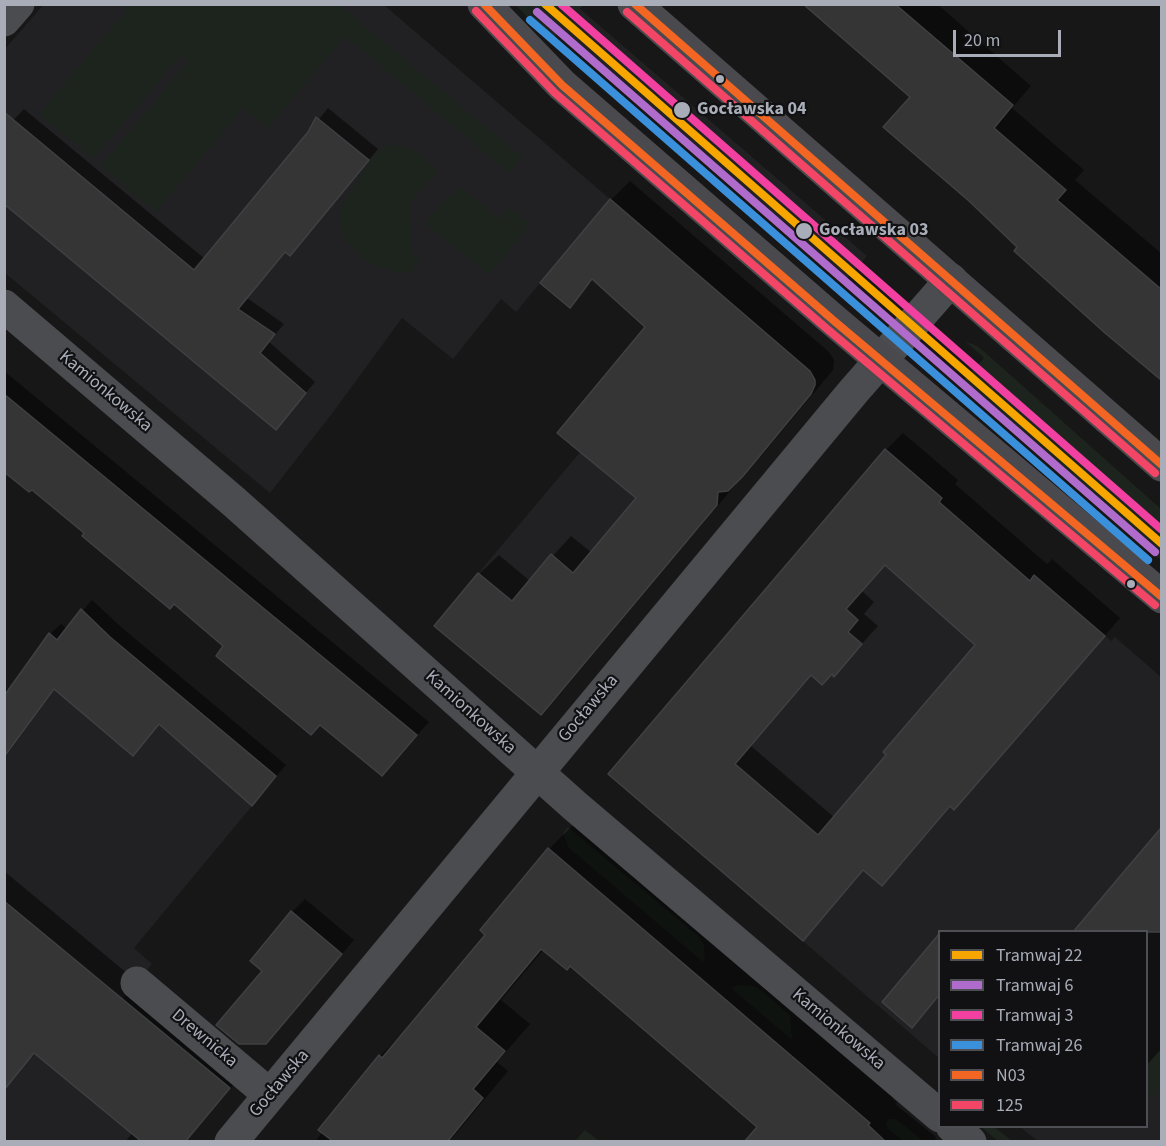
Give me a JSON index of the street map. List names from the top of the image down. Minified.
{"streets":{"street":["Kamionkowska","Gocławska","Drewnicka"]},"crossings":[["Kamionkowska","Gocławska"],["Gocławska","Drewnicka"]],"places":["Gocławska 04","Gocławska 03"],"lines":["tram line 22","tram line 3","transit line N03","transit line 125","tram line 6","tram line 26"],"legend":["Tramwaj 22","Tramwaj 6","Tramwaj 3","Tramwaj 26","N03","125"],"scale_bar":"20 m"}
